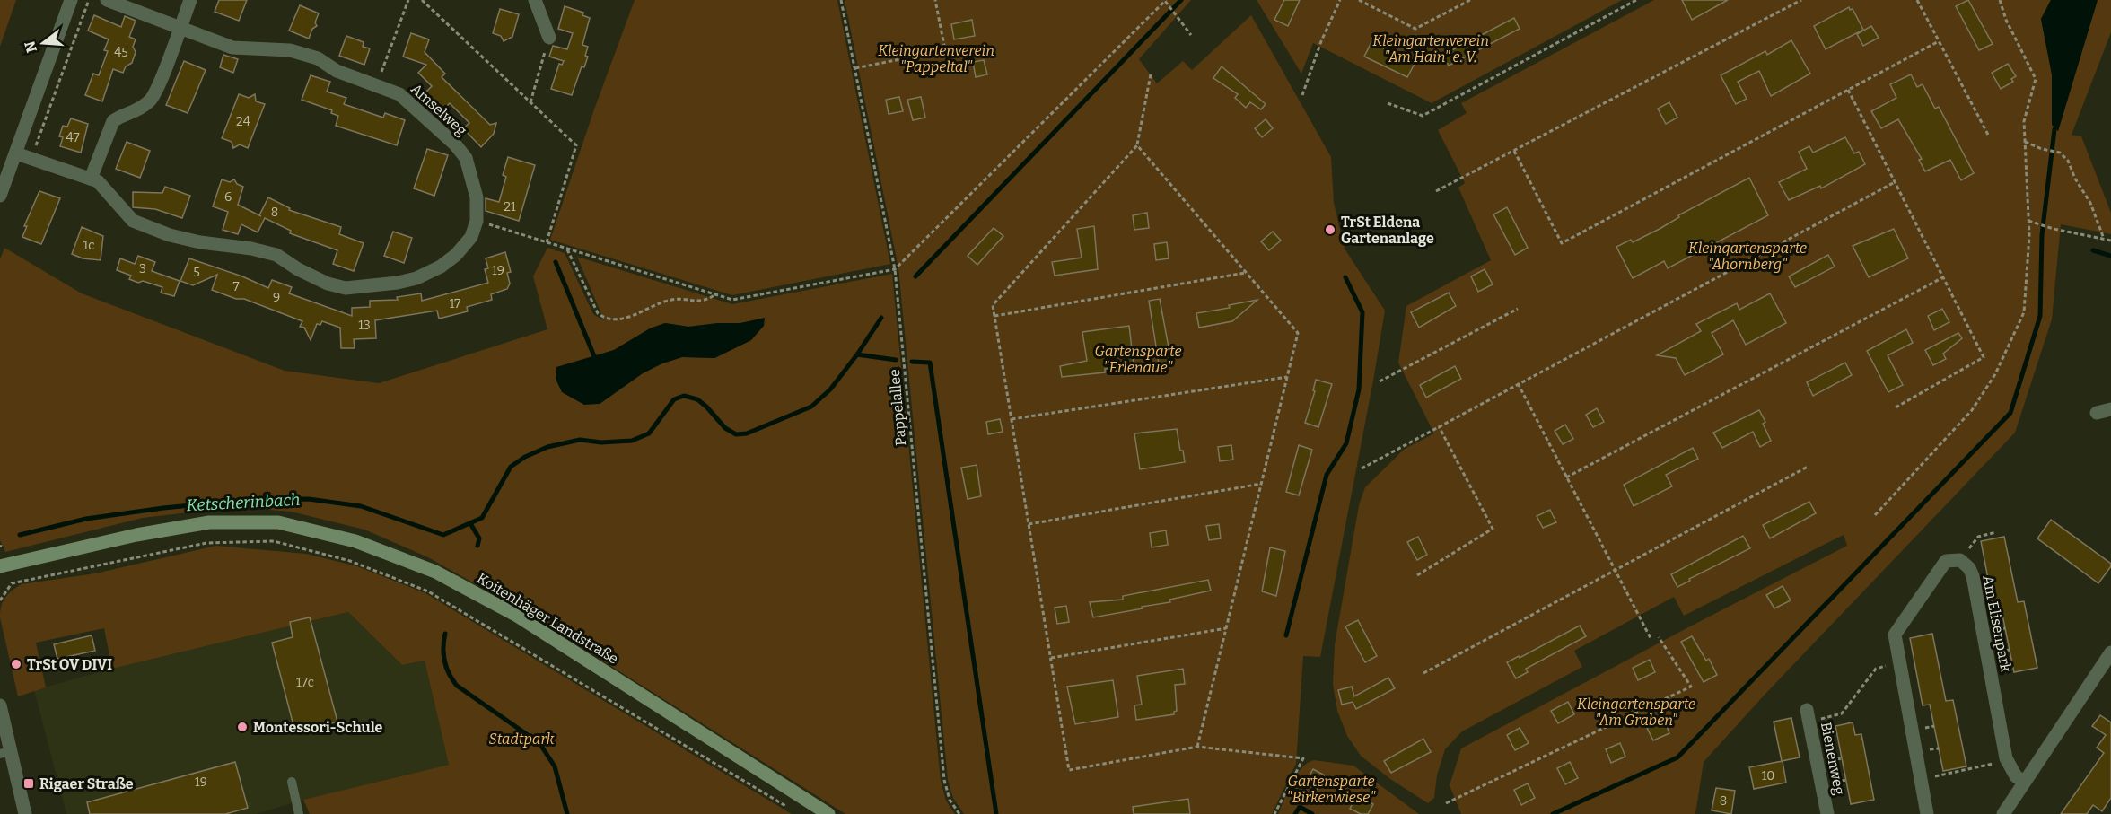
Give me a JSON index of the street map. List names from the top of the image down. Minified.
{"streets":{"main road":["Koitenhäger Landstraße"],"street":["Amselweg","Am Elisenpark","Bienenweg"],"path":["Pappelallee"]},"water":["Ketscherinbach"],"parks":["Kleingartenverein \"Am Hain\" e. V.","Kleingartenverein \"Pappeltal\"","Kleingartensparte \"Ahornberg\"","Gartensparte \"Erlenaue\"","Kleingartensparte \"Am Graben\"","Stadtpark","Gartensparte \"Birkenwiese\""],"places":{"other":["TrSt Eldena Gartenanlage","TrSt OV DIVI","Montessori-Schule"],"transit":["Rigaer Straße"]},"house_numbers":["45","24","47","6","21","8","1c","3","19","5","7","9","17","13","17c","10","19","8"],"north":"left"}
